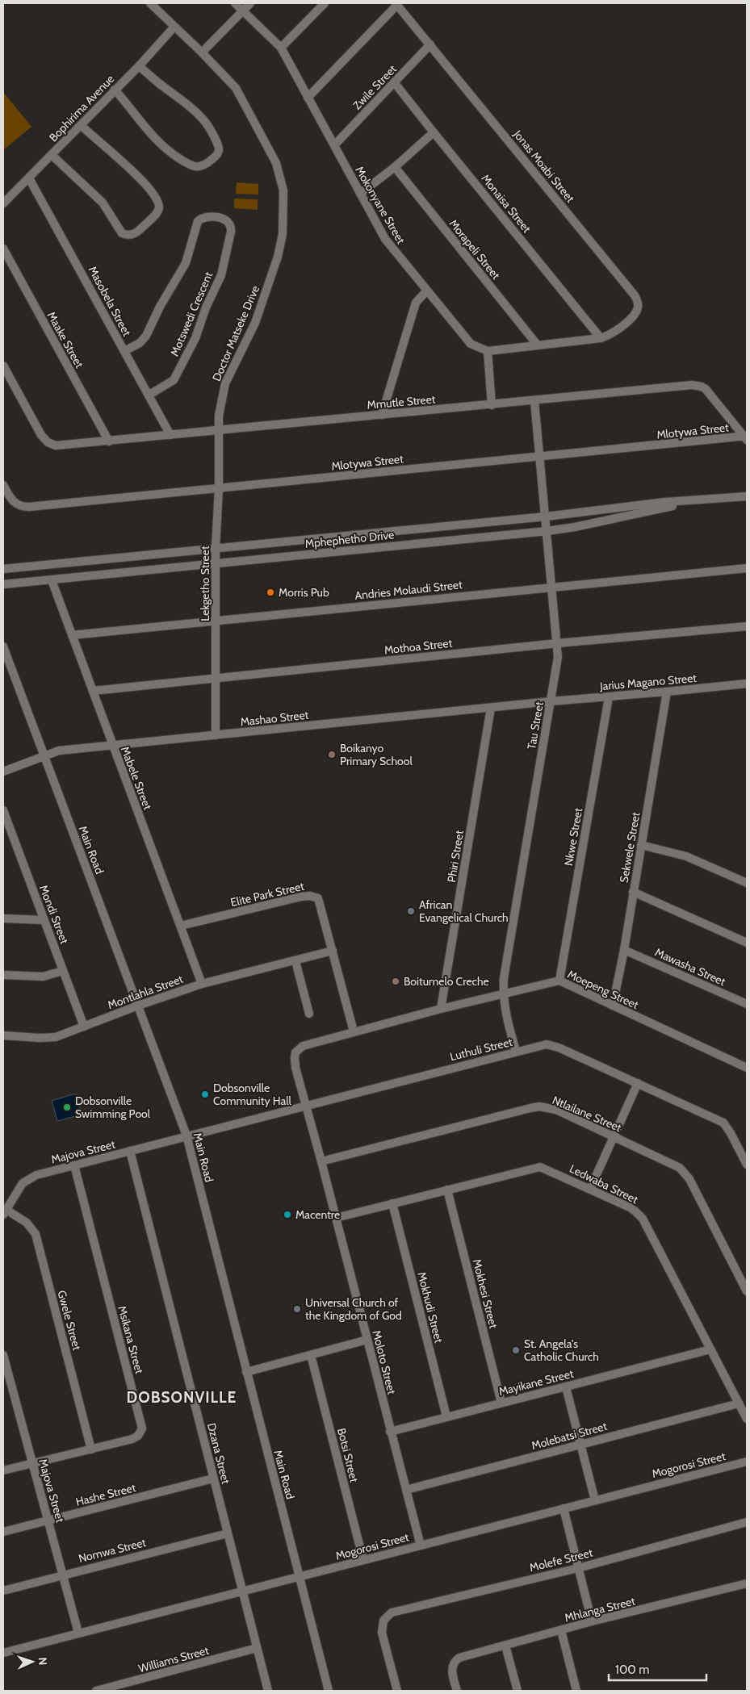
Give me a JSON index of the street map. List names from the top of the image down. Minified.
{"streets":{"street":["Zwile Street","Bophirima Avenue","Jonas Moabi Street","Monaisa Street","Mokonyane Street","Morapeli Street","Masobela Street","Motswedi Crescent","Doctor Matseke Drive","Maake Street","Mmutle Street","Mlotywa Street","Mphephetho Drive","Lekgetho Street","Andries Molaudi Street","Mothoa Street","Jarius Magano Street","Mashao Street","Tau Street","Mabele Street","Nkwe Street","Sekwele Street","Main Road","Phiri Street","Elite Park Street","Mondi Street","Mawasha Street","Moepeng Street","Montlahla Street","Luthuli Street","Ntlailane Street","Majova Street","Ledwaba Street","Mokhesi Street","Mokhudi Street","Gwele Street","Msikana Street","Moloto Street","Mayikane Street","Molebatsi Street","Dzana Street","Botsi Street","Mogorosi Street","Hashe Street","Nomwa Street","Molefe Street","Mhlanga Street","Williams Street"]},"crossings":[["Zwile Street","Jonas Moabi Street"],["Zwile Street","Monaisa Street"],["Zwile Street","Mokonyane Street"],["Bophirima Avenue","Masobela Street"],["Bophirima Avenue","Doctor Matseke Drive"],["Jonas Moabi Street","Monaisa Street"],["Masobela Street","Motswedi Crescent"],["Masobela Street","Mmutle Street"],["Doctor Matseke Drive","Mmutle Street"],["Doctor Matseke Drive","Lekgetho Street"],["Maake Street","Mmutle Street"],["Mmutle Street","Mlotywa Street"],["Mmutle Street","Lekgetho Street"],["Mmutle Street","Tau Street"],["Mlotywa Street","Lekgetho Street"],["Mlotywa Street","Tau Street"],["Mphephetho Drive","Lekgetho Street"],["Mphephetho Drive","Tau Street"],["Mphephetho Drive","Mabele Street"],["Lekgetho Street","Andries Molaudi Street"],["Lekgetho Street","Mothoa Street"],["Lekgetho Street","Mashao Street"],["Andries Molaudi Street","Tau Street"],["Andries Molaudi Street","Mabele Street"],["Mothoa Street","Tau Street"],["Mothoa Street","Mabele Street"],["Jarius Magano Street","Mashao Street"],["Jarius Magano Street","Tau Street"],["Jarius Magano Street","Nkwe Street"],["Jarius Magano Street","Sekwele Street"],["Mashao Street","Tau Street"],["Mashao Street","Mabele Street"],["Mashao Street","Main Road"],["Mashao Street","Phiri Street"],["Tau Street","Moepeng Street"],["Tau Street","Luthuli Street"],["Mabele Street","Elite Park Street"],["Mabele Street","Montlahla Street"],["Nkwe Street","Moepeng Street"],["Sekwele Street","Mawasha Street"],["Sekwele Street","Moepeng Street"],["Main Road","Montlahla Street"],["Main Road","Luthuli Street"],["Main Road","Majova Street"],["Main Road","Mogorosi Street"],["Phiri Street","Moepeng Street"],["Elite Park Street","Moepeng Street"],["Elite Park Street","Montlahla Street"],["Mondi Street","Montlahla Street"],["Moepeng Street","Moloto Street"],["Luthuli Street","Majova Street"],["Luthuli Street","Moloto Street"],["Ntlailane Street","Moloto Street"],["Majova Street","Gwele Street"],["Majova Street","Msikana Street"],["Majova Street","Dzana Street"],["Majova Street","Mogorosi Street"],["Majova Street","Hashe Street"],["Majova Street","Nomwa Street"],["Ledwaba Street","Mokhesi Street"],["Ledwaba Street","Mokhudi Street"],["Ledwaba Street","Moloto Street"],["Ledwaba Street","Mayikane Street"],["Ledwaba Street","Molebatsi Street"],["Mokhesi Street","Mayikane Street"],["Mokhudi Street","Mayikane Street"],["Gwele Street","Msikana Street"],["Moloto Street","Mayikane Street"],["Moloto Street","Molebatsi Street"],["Moloto Street","Mogorosi Street"],["Dzana Street","Mogorosi Street"],["Dzana Street","Hashe Street"],["Dzana Street","Nomwa Street"],["Dzana Street","Williams Street"],["Botsi Street","Mogorosi Street"]],"districts":["DOBSONVILLE"],"places":["Morris Pub","Boikanyo Primary School","African Evangelical Church","Boitumelo Creche","Dobsonville Community Hall","Dobsonville Swimming Pool","Macentre","Universal Church of the Kingdom of God","St. Angela's Catholic Church"],"scale_bar":"100 m","north":"right"}
